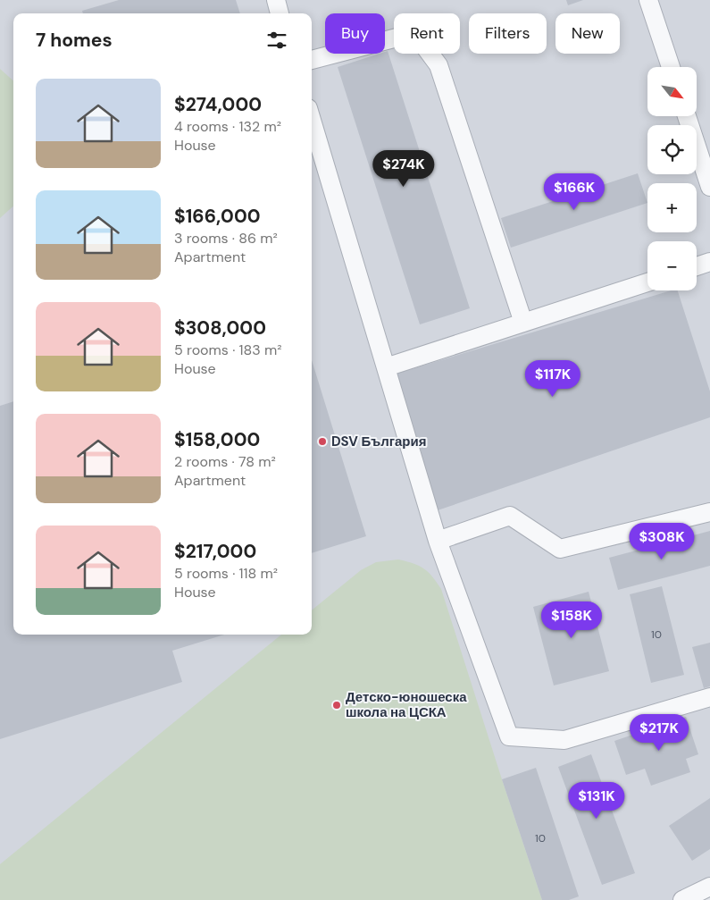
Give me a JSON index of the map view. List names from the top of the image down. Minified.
{"places":["DSV България","Детско-юношеска школа на ЦСКА"],"house_numbers":["10","10"],"north":"bottom right","page":{"chip":["Buy","Rent","Filters","New"],"heading":"7 homes","map_buttons":["+","−"],"list":[{"name":"$274,000","note":"4 rooms · 132 m² · House"},{"name":"$166,000","note":"3 rooms · 86 m² · Apartment"},{"name":"$308,000","note":"5 rooms · 183 m² · House"},{"name":"$158,000","note":"2 rooms · 78 m² · Apartment"},{"name":"$217,000","note":"5 rooms · 118 m² · House"}],"price":["$274K","$166K","$117K","$308K","$158K","$217K","$131K"]}}
